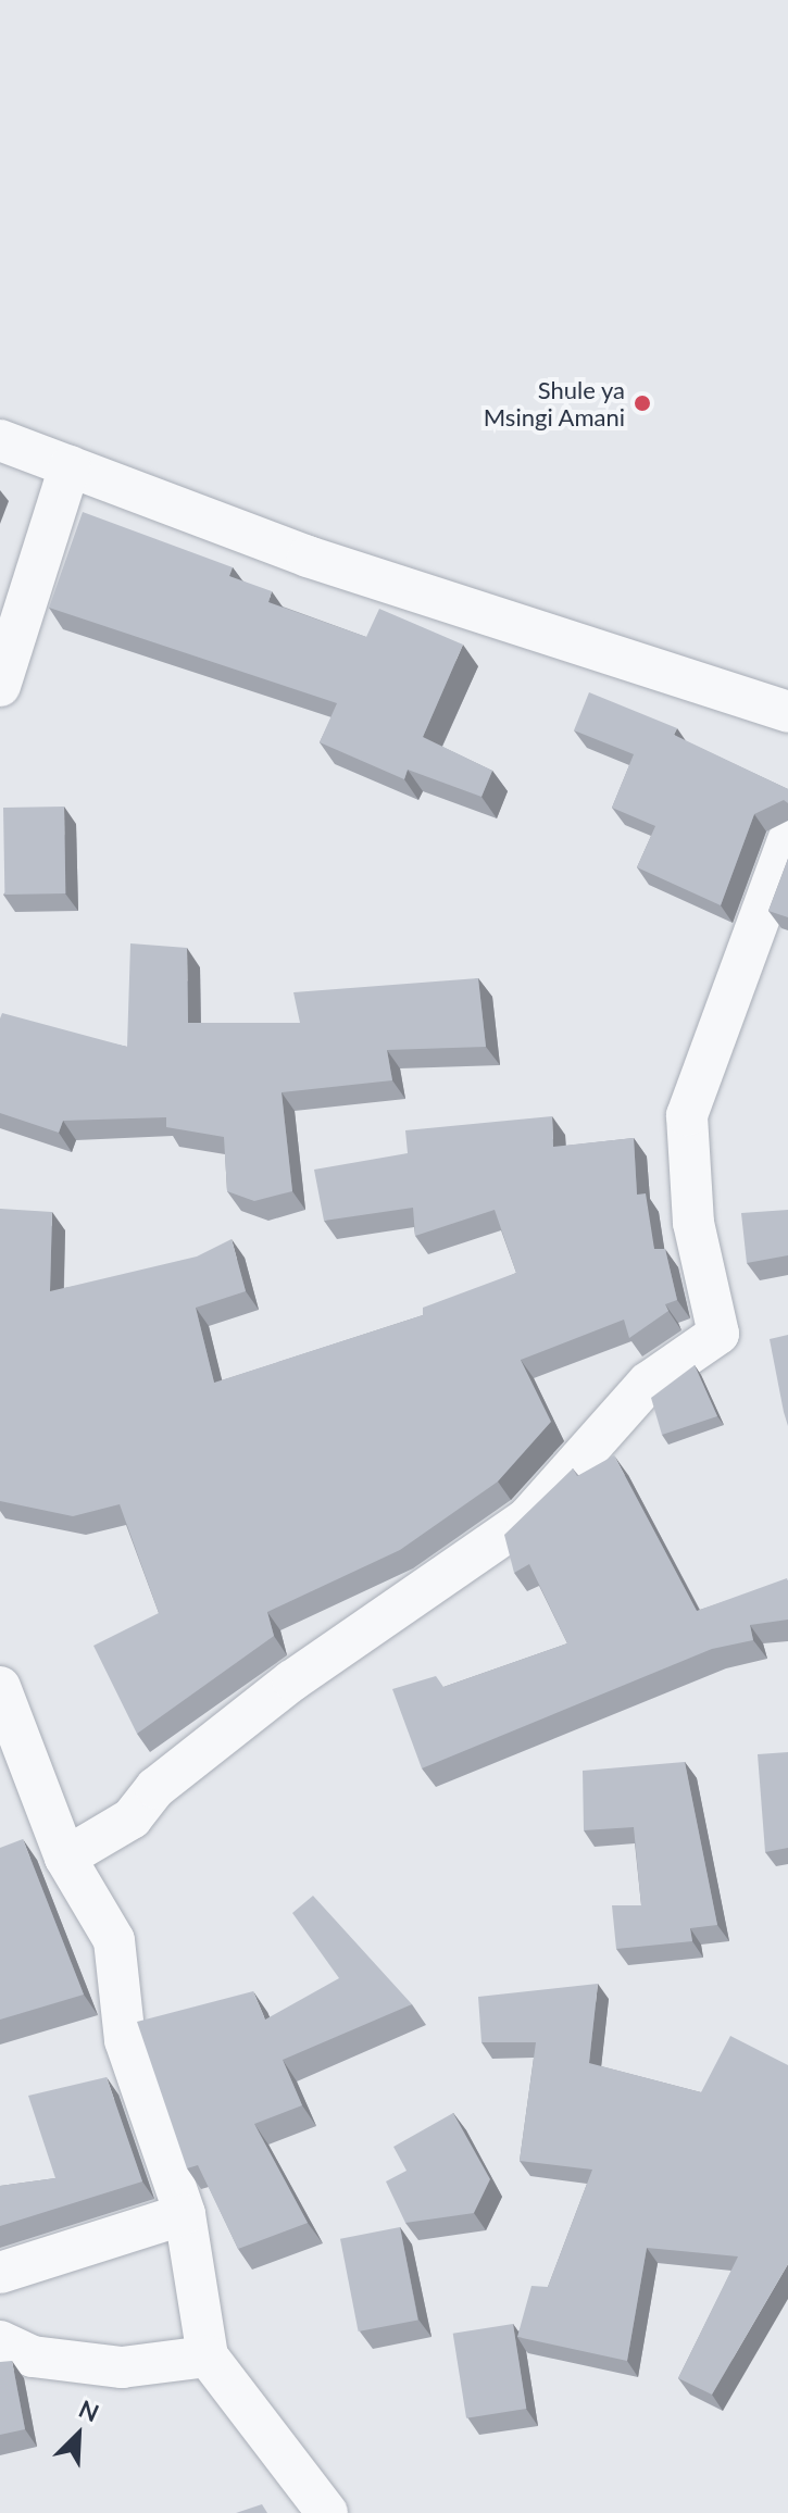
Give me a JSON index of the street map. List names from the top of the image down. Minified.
{"places":["Shule ya Msingi Amani"],"north":"top right"}
